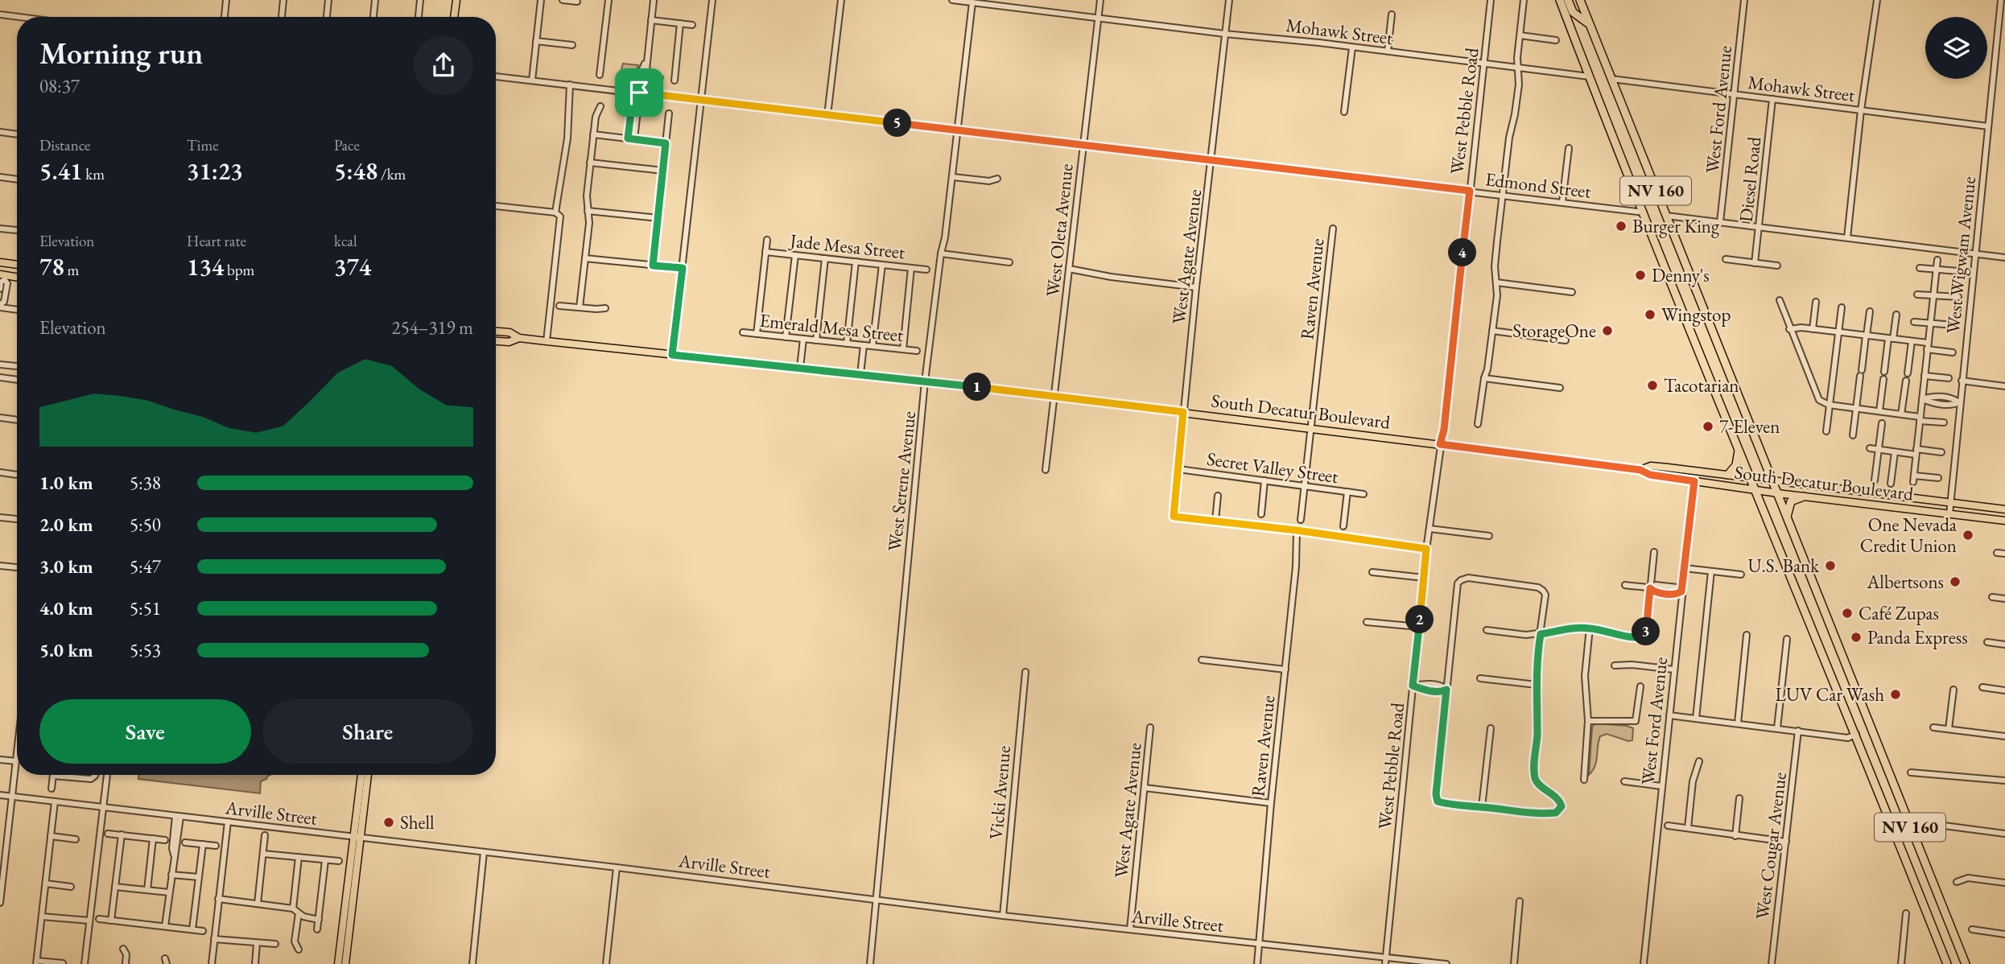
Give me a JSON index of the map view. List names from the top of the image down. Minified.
{"streets":{"highway":["NV 160"],"main road":["South Decatur Boulevard"],"street":["Mohawk Street","West Ford Avenue","West Pebble Road","Diesel Road","Edmond Street","West Oleta Avenue","Jade Mesa Street","West Wigwam Avenue","West Agate Avenue","Raven Avenue","Emerald Mesa Street","Secret Valley Street","West Serene Avenue","Vicki Avenue","Arville Street","West Cougar Avenue"]},"crossings":[["Mohawk Street","West Ford Avenue"],["Mohawk Street","West Pebble Road"],["Mohawk Street","Diesel Road"],["Mohawk Street","NV 160"],["Mohawk Street","West Oleta Avenue"],["Mohawk Street","West Wigwam Avenue"],["Mohawk Street","West Agate Avenue"],["Mohawk Street","West Serene Avenue"],["West Ford Avenue","South Decatur Boulevard"],["West Pebble Road","Edmond Street"],["West Pebble Road","South Decatur Boulevard"],["West Pebble Road","Arville Street"],["Edmond Street","NV 160"],["Edmond Street","West Oleta Avenue"],["Edmond Street","West Agate Avenue"],["Edmond Street","West Serene Avenue"],["NV 160","South Decatur Boulevard"],["West Oleta Avenue","South Decatur Boulevard"],["West Wigwam Avenue","South Decatur Boulevard"],["West Agate Avenue","South Decatur Boulevard"],["West Agate Avenue","Secret Valley Street"],["West Agate Avenue","Arville Street"],["Raven Avenue","South Decatur Boulevard"],["Raven Avenue","Secret Valley Street"],["Raven Avenue","Arville Street"],["South Decatur Boulevard","West Serene Avenue"],["West Serene Avenue","Arville Street"],["Vicki Avenue","Arville Street"]],"places":["Burger King","Denny's","Wingstop","StorageOne","Tacotarian","7-Eleven","One Nevada Credit Union","U.S. Bank","Albertsons","Café Zupas","Panda Express","LUV Car Wash","Shell"],"page":{"heading":["Morning run","08:37"],"pins":["5","4","1","2","3"],"stats":[["Distance","5.41 km"],["Time","31:23"],["Pace","5:48 /km"],["Elevation","78 m"],["Heart rate","134 bpm"],["kcal","374"]],"chart":["Elevation","254–319 m"],"list":[{"name":"1.0 km","note":"5:38"},{"name":"2.0 km","note":"5:50"},{"name":"3.0 km","note":"5:47"},{"name":"4.0 km","note":"5:51"},{"name":"5.0 km","note":"5:53"}],"buttons":["Save","Share"]}}
